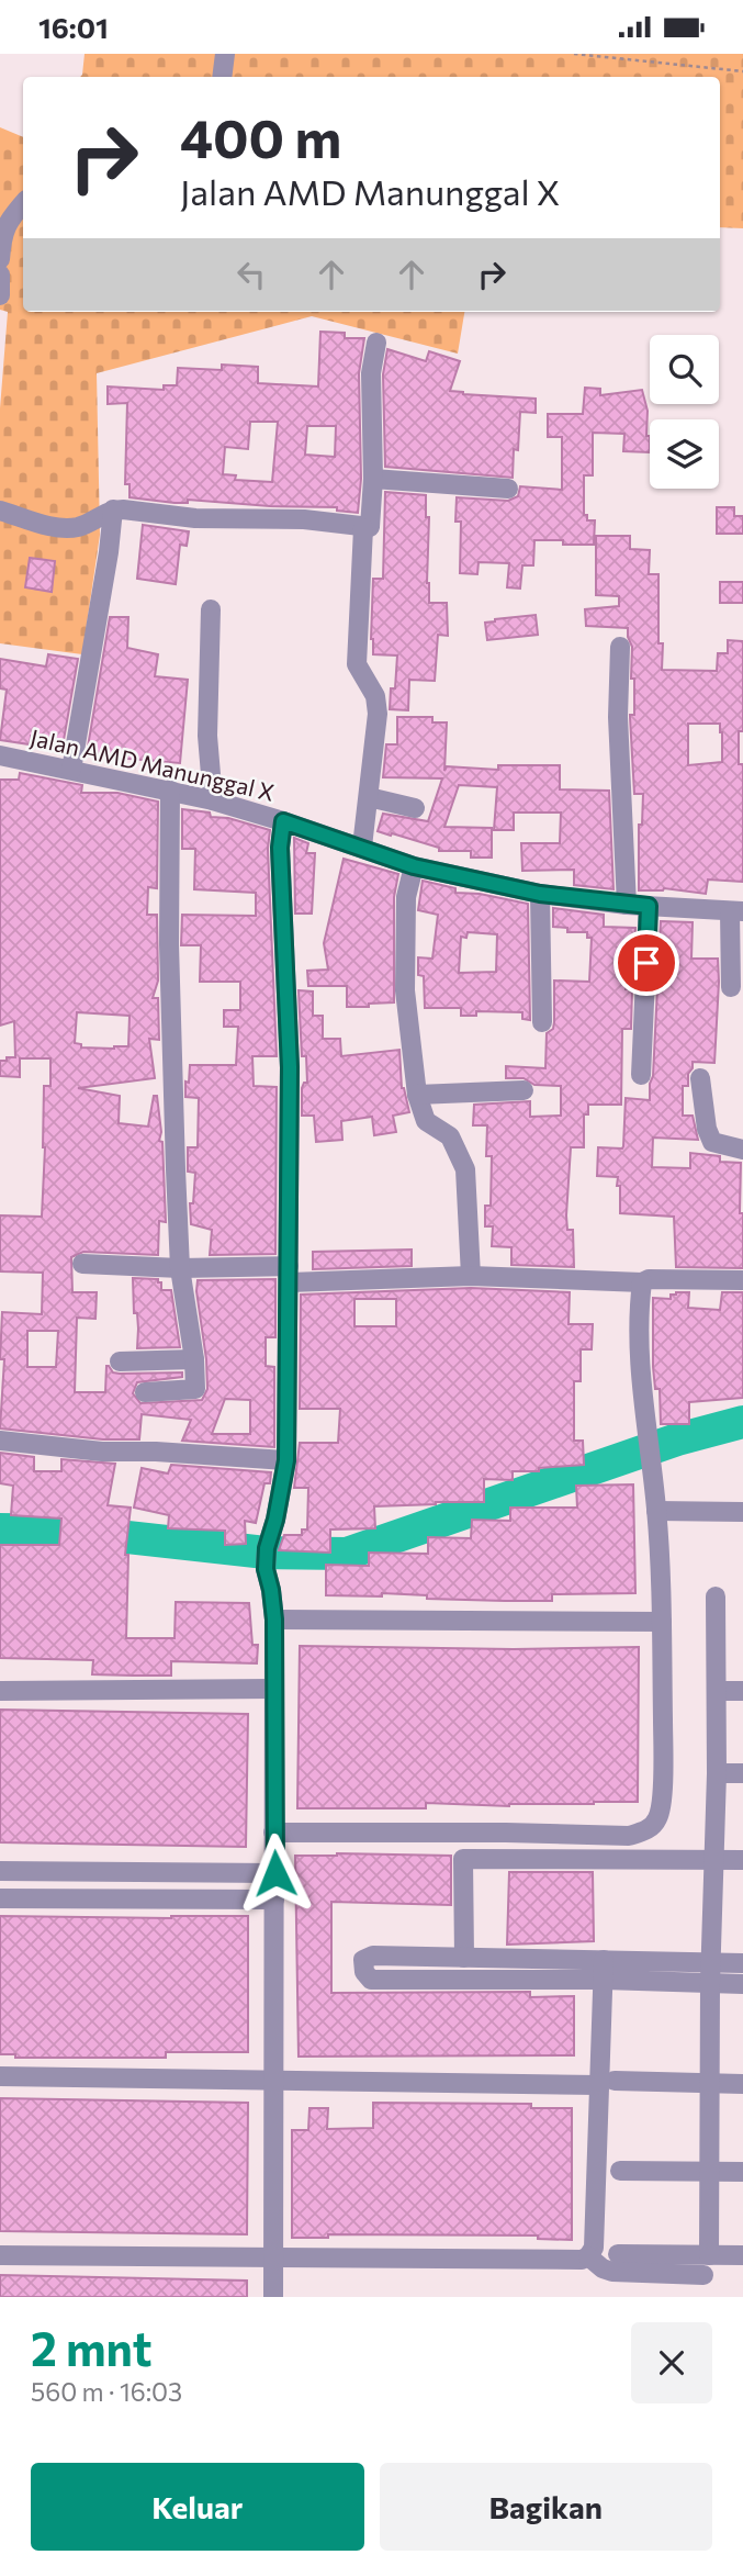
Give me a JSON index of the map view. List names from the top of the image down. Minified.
{"streets":{"street":["Jalan AMD Manunggal X"]},"page":{"status":"16:01","turn":["400 m","Jalan AMD Manunggal X"],"heading":["2 mnt","560 m · 16:03"],"buttons":["Keluar","Bagikan"]}}
